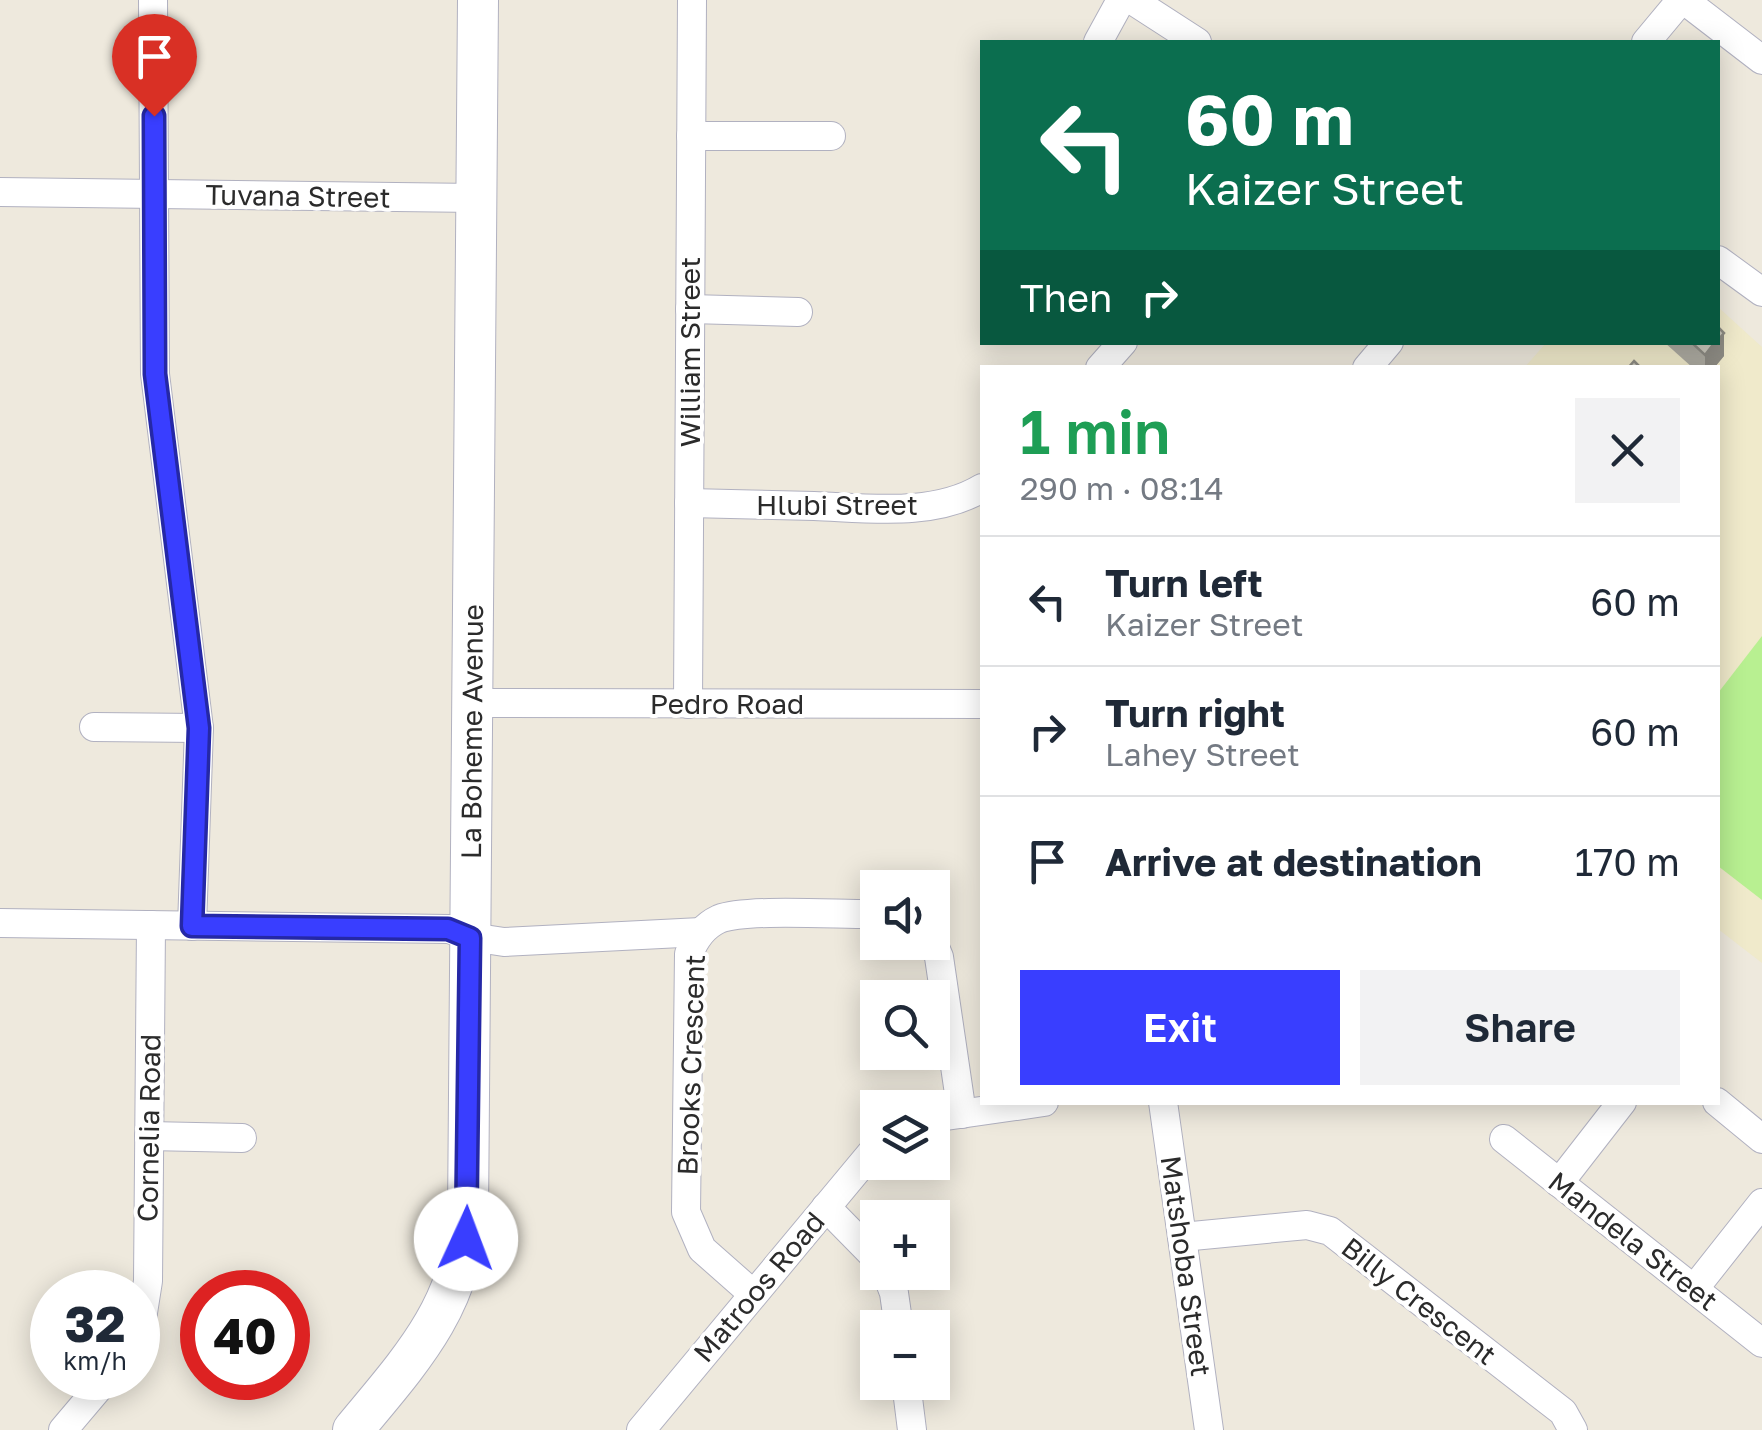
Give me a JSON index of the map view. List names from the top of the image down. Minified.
{"streets":{"street":["Tuvana Street","William Street","Hlubi Street","Pedro Road","La Boheme Avenue","Brooks Crescent","Cornelia Road","Mandela Street","Matshoba Street","Matroos Road","Billy Crescent"]},"crossings":[["Tuvana Street","La Boheme Avenue"],["William Street","Hlubi Street"],["William Street","Pedro Road"],["Pedro Road","La Boheme Avenue"],["Brooks Crescent","Matroos Road"],["Matshoba Street","Billy Crescent"]],"page":{"turn":["60 m","Kaizer Street"],"then":"Then","heading":["1 min","290 m · 08:14"],"list":[{"name":"Turn left","note":"Kaizer Street","value":"60 m"},{"name":"Turn right","note":"Lahey Street","value":"60 m"},{"name":"Arrive at destination","value":"170 m"}],"map_buttons":["+","−"],"buttons":["Exit","Share"],"speed":"32 km/h","limit":"40"}}
